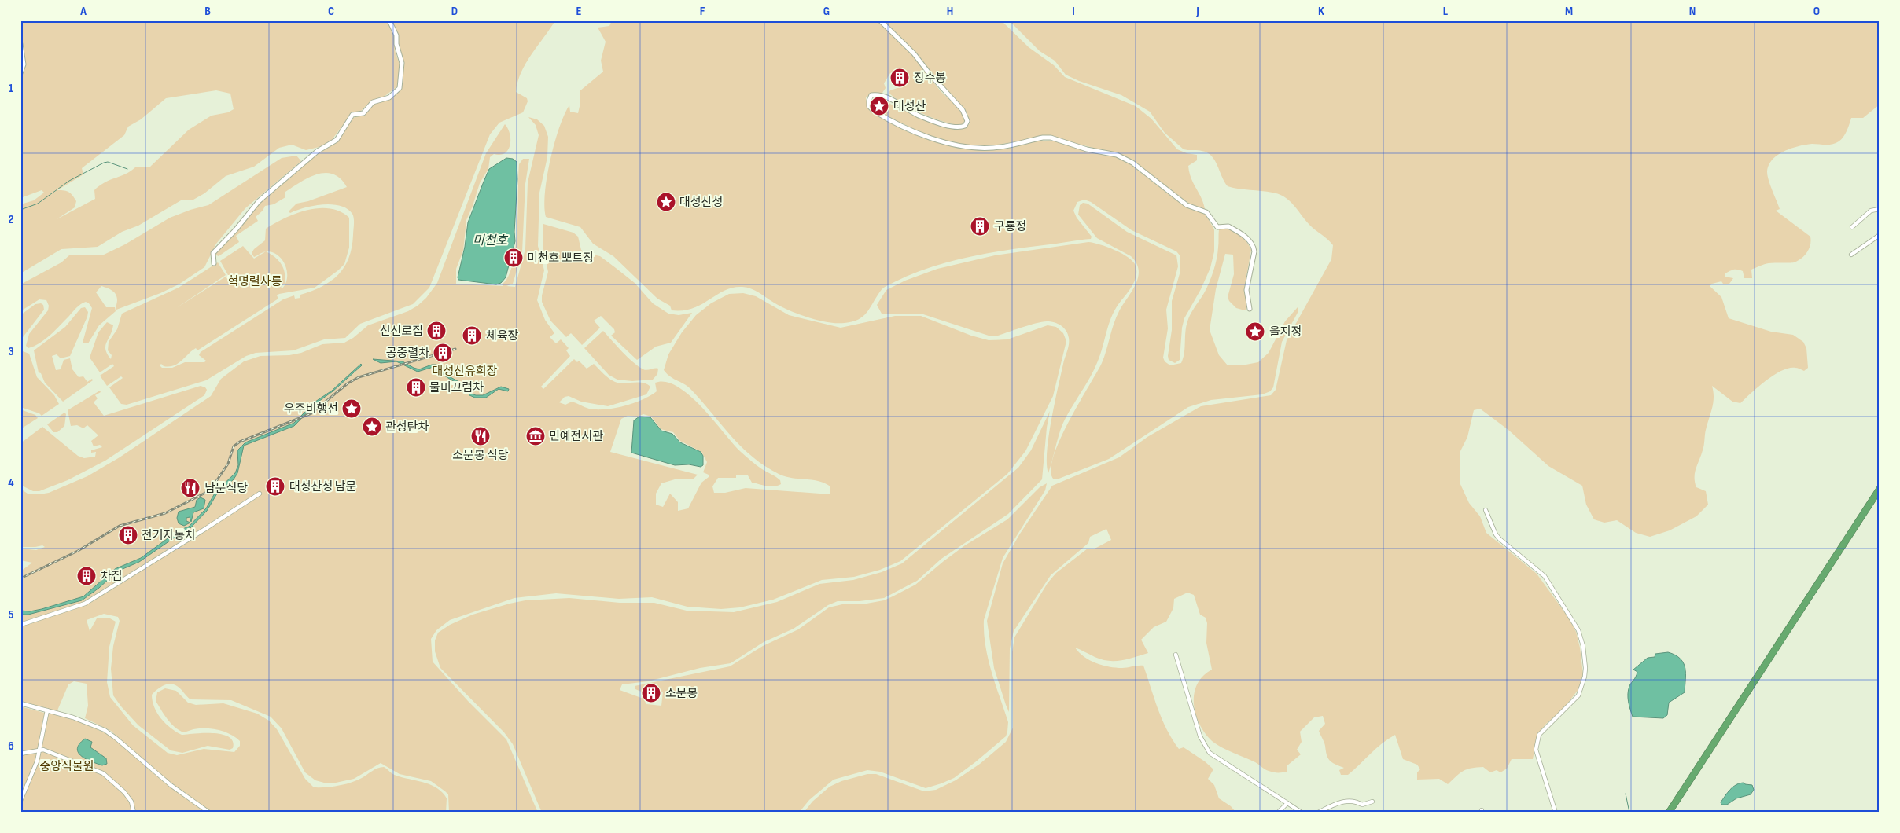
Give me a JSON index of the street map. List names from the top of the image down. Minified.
{"water":["미천호"],"parks":["혁명렬사릉","대성산유희장","중앙식물원"],"places":{"building":["장수봉","구룡정","미천호 뽀트장","신선로집","체육장","공중렬차","물미끄럼차","대성산성 남문","전기자동차","차집","소문봉"],"place":["대성산","대성산성","을지정","우주비행선","관성탄차"],"restaurant":["소문봉 식당","남문식당"],"museum":["민예전시관"]},"grid":{"columns":["A","B","C","D","E","F","G","H","I","J","K","L","M","N","O"],"rows":["1","2","3","4","5","6"]}}
